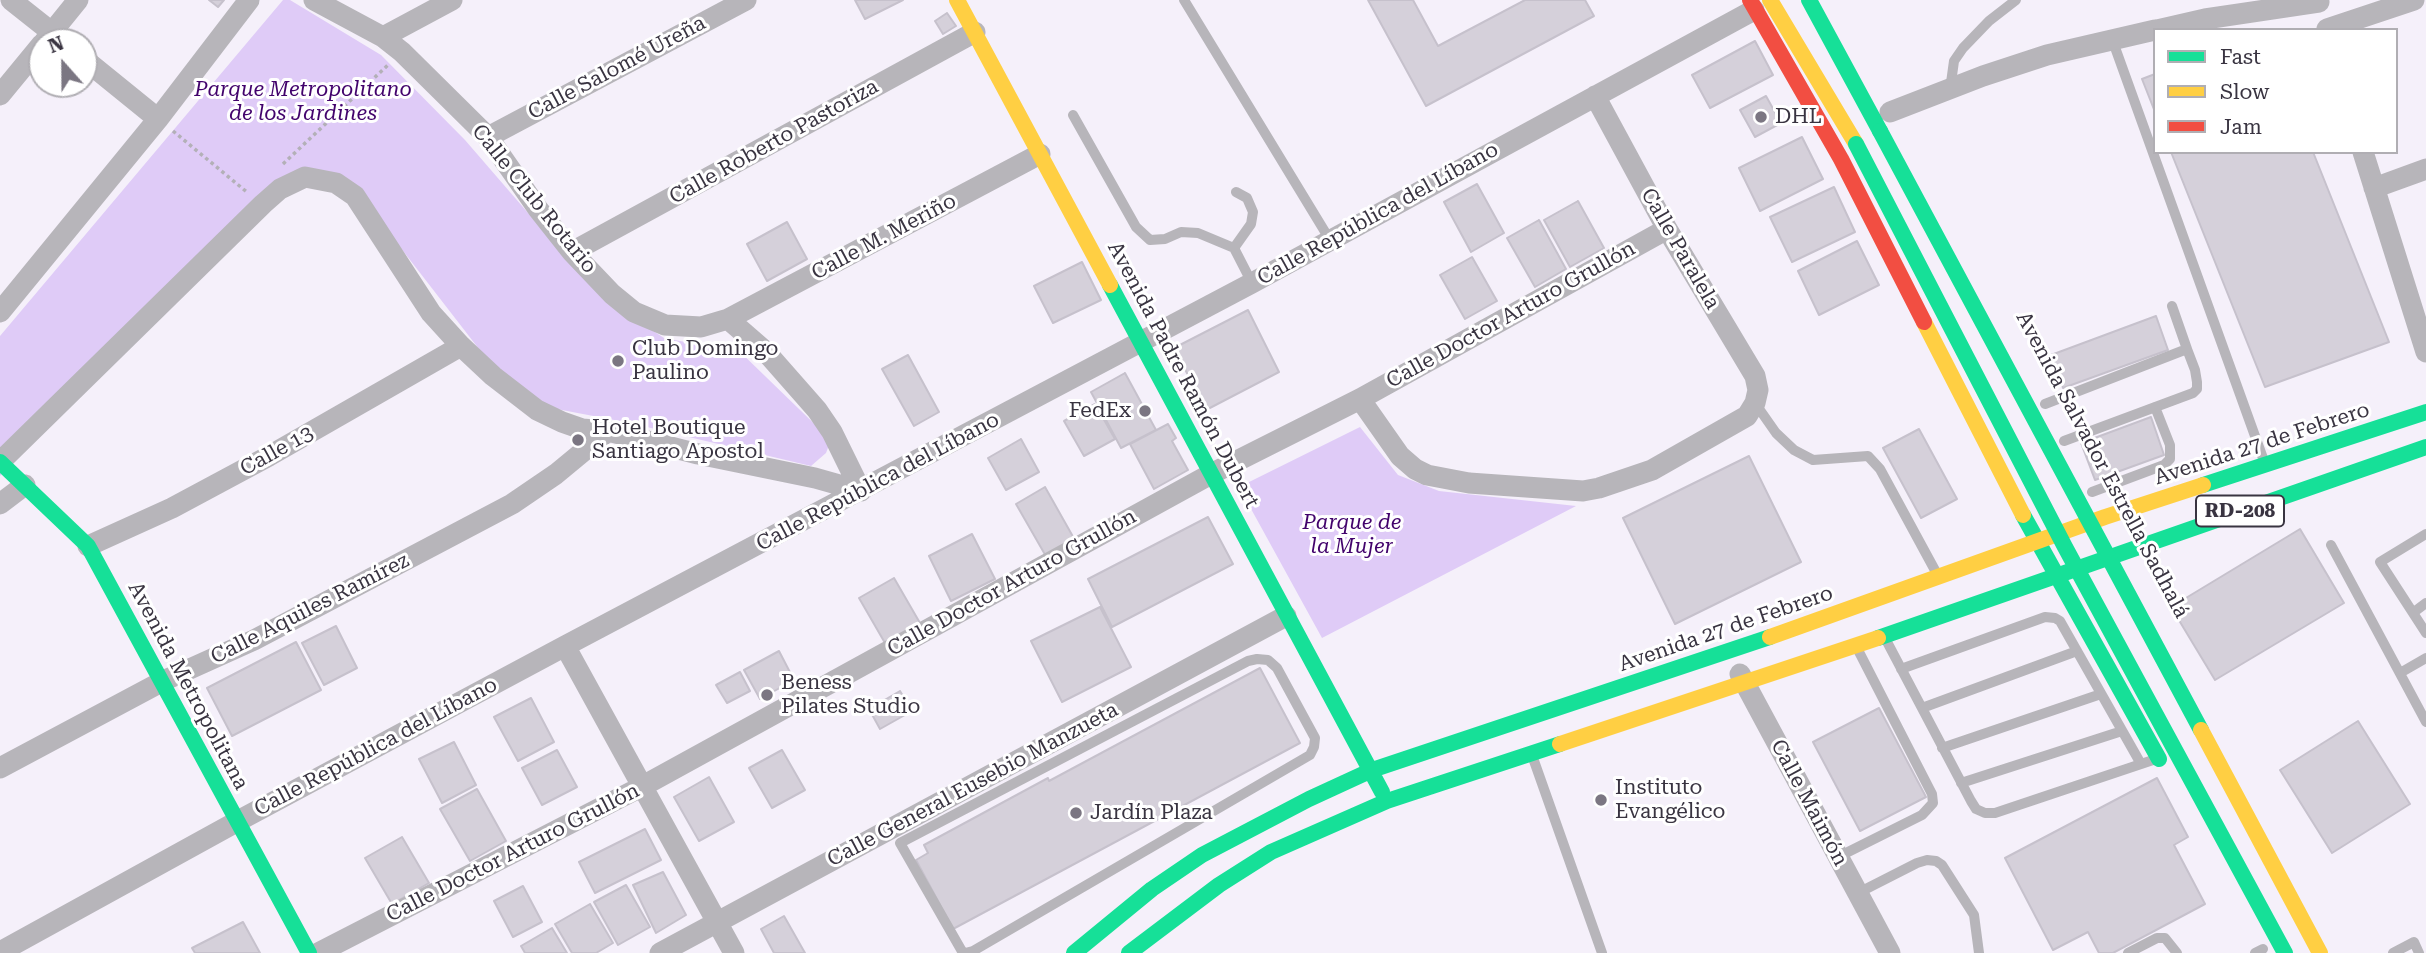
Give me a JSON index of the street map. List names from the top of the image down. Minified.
{"streets":{"main road":["Avenida Padre Ramón Dubert","Avenida 27 de Febrero","Avenida Salvador Estrella Sadhalá","RD-208","Avenida Metropolitana"],"street":["Calle Salomé Ureña","Calle Roberto Pastoriza","Calle Club Rotario","Calle República del Líbano","Calle M. Meriño","Calle Paralela","Calle Doctor Arturo Grullón","Calle 13","Calle Aquiles Ramírez","Calle General Eusebio Manzueta","Calle Maimón"]},"crossings":[["Calle Salomé Ureña","Calle Club Rotario"],["Calle Roberto Pastoriza","Calle Club Rotario"],["Calle Roberto Pastoriza","Avenida Padre Ramón Dubert"],["Calle Club Rotario","Calle M. Meriño"],["Calle República del Líbano","Calle Paralela"],["Calle República del Líbano","Avenida Padre Ramón Dubert"],["Calle República del Líbano","Avenida Metropolitana"],["Calle M. Meriño","Avenida Padre Ramón Dubert"],["Calle Paralela","Calle Doctor Arturo Grullón"],["Calle Doctor Arturo Grullón","Avenida Padre Ramón Dubert"],["Avenida Padre Ramón Dubert","Avenida 27 de Febrero"],["Avenida Padre Ramón Dubert","Calle General Eusebio Manzueta"],["Avenida 27 de Febrero","Avenida Salvador Estrella Sadhalá"],["Avenida 27 de Febrero","Calle Maimón"],["Calle 13","Avenida Metropolitana"],["Calle Aquiles Ramírez","Avenida Metropolitana"]],"parks":["Parque Metropolitano de los Jardines","Parque de la Mujer"],"places":["DHL","Club Domingo Paulino","FedEx","Hotel Boutique Santiago Apostol","Beness Pilates Studio","Instituto Evangélico","Jardín Plaza"],"legend":["Fast","Slow","Jam"],"north":"top"}
